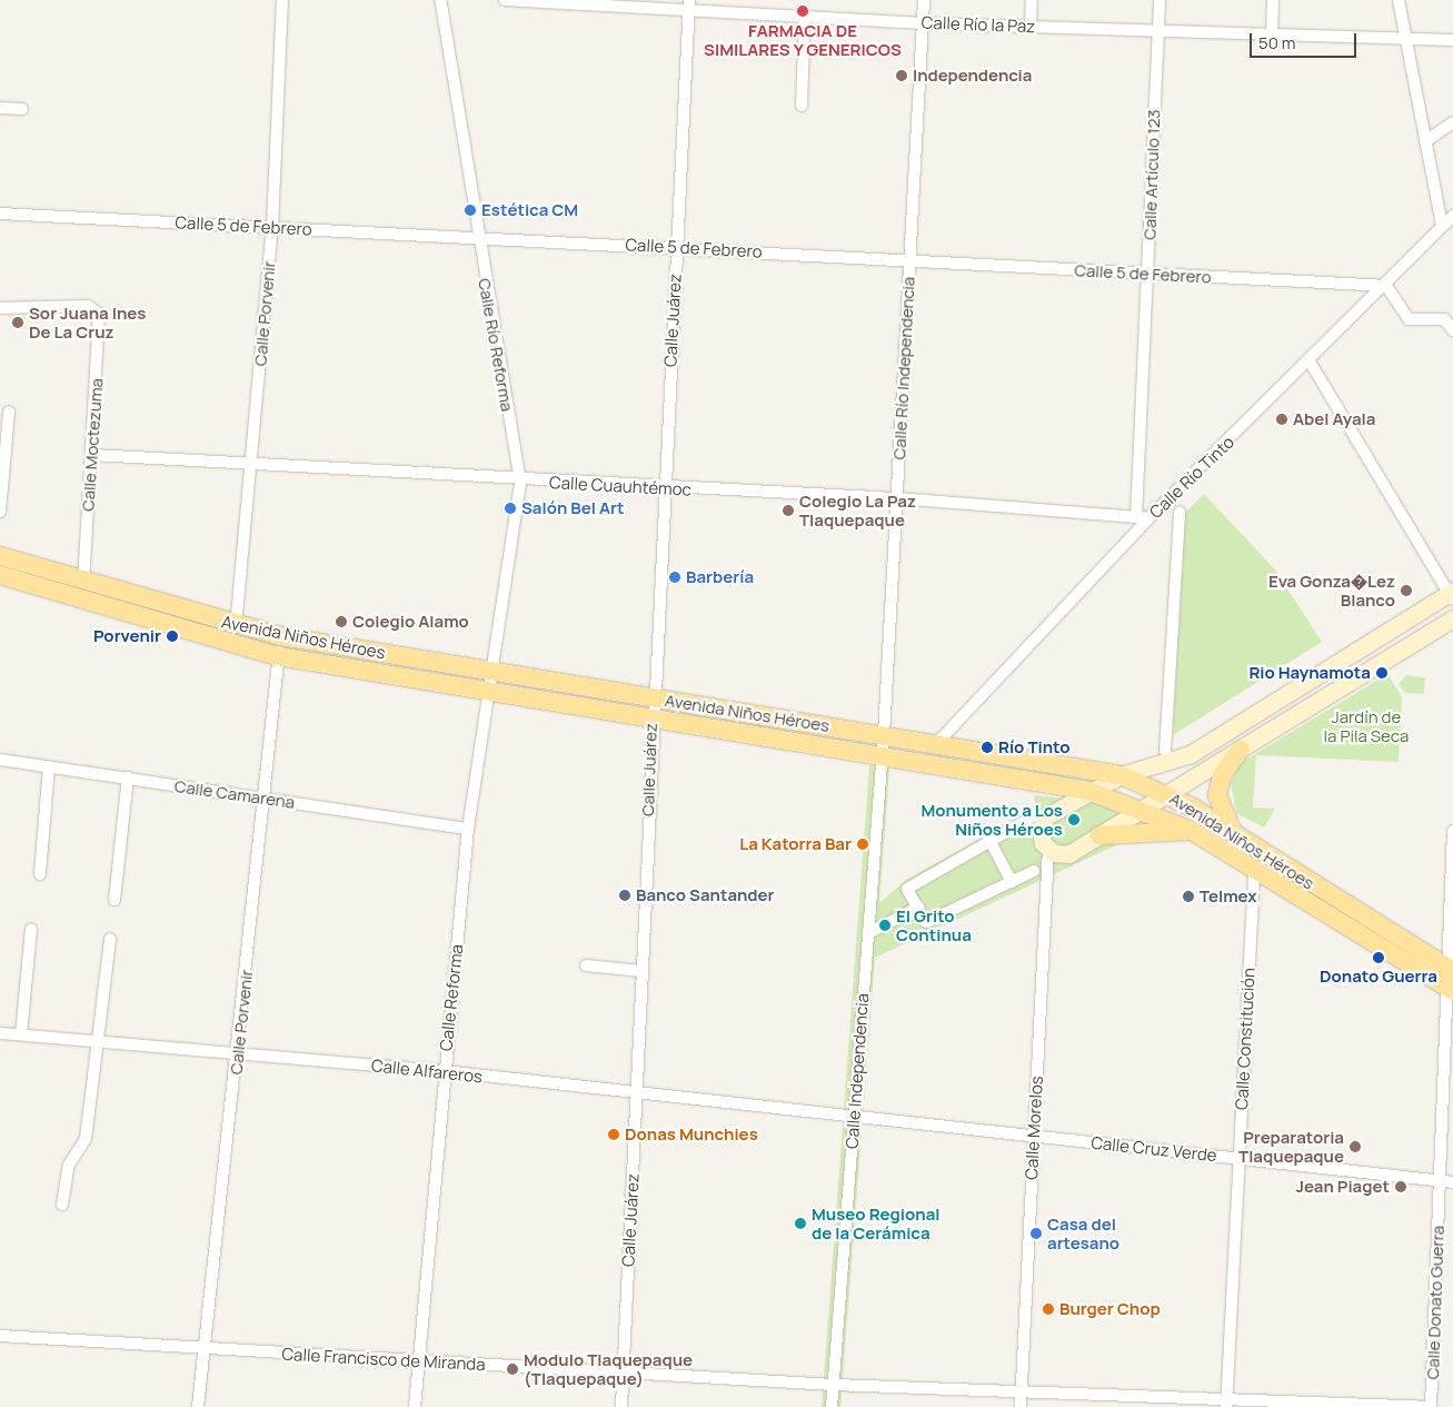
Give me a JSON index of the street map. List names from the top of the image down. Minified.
{"streets":{"main road":["Avenida Niños Héroes"],"street":["Calle Río la Paz","Calle Artículo 123","Calle 5 de Febrero","Calle Porvenir","Calle Juárez","Calle Río Reforma","Calle Río Independencia","Calle Moctezuma","Calle Río Tinto","Calle Cuauhtémoc","Calle Camarena","Calle Reforma","Calle Constitución","Calle Alfareros","Calle Independencia","Calle Morelos","Calle Cruz Verde","Calle Donato Guerra","Calle Francisco de Miranda"]},"crossings":[["Calle Río la Paz","Calle Artículo 123"],["Calle Río la Paz","Calle Juárez"],["Calle Río la Paz","Calle Río Independencia"],["Calle Artículo 123","Calle 5 de Febrero"],["Calle Artículo 123","Calle Cuauhtémoc"],["Calle 5 de Febrero","Calle Porvenir"],["Calle 5 de Febrero","Calle Juárez"],["Calle 5 de Febrero","Calle Río Reforma"],["Calle 5 de Febrero","Calle Río Independencia"],["Calle 5 de Febrero","Calle Río Tinto"],["Calle Porvenir","Calle Cuauhtémoc"],["Calle Porvenir","Avenida Niños Héroes"],["Calle Porvenir","Calle Camarena"],["Calle Porvenir","Calle Alfareros"],["Calle Porvenir","Calle Francisco de Miranda"],["Calle Juárez","Calle Cuauhtémoc"],["Calle Juárez","Avenida Niños Héroes"],["Calle Juárez","Calle Alfareros"],["Calle Juárez","Calle Francisco de Miranda"],["Calle Río Reforma","Calle Cuauhtémoc"],["Calle Río Reforma","Avenida Niños Héroes"],["Calle Río Reforma","Calle Reforma"],["Calle Río Independencia","Calle Cuauhtémoc"],["Calle Río Independencia","Avenida Niños Héroes"],["Calle Río Independencia","Calle Independencia"],["Calle Moctezuma","Calle Cuauhtémoc"],["Calle Moctezuma","Avenida Niños Héroes"],["Calle Río Tinto","Calle Cuauhtémoc"],["Calle Río Tinto","Avenida Niños Héroes"],["Avenida Niños Héroes","Calle Reforma"],["Avenida Niños Héroes","Calle Constitución"],["Avenida Niños Héroes","Calle Independencia"],["Avenida Niños Héroes","Calle Donato Guerra"],["Calle Camarena","Calle Reforma"],["Calle Reforma","Calle Alfareros"],["Calle Reforma","Calle Francisco de Miranda"],["Calle Constitución","Calle Cruz Verde"],["Calle Constitución","Calle Francisco de Miranda"],["Calle Alfareros","Calle Independencia"],["Calle Alfareros","Calle Cruz Verde"],["Calle Independencia","Calle Cruz Verde"],["Calle Independencia","Calle Francisco de Miranda"],["Calle Morelos","Calle Cruz Verde"],["Calle Morelos","Calle Francisco de Miranda"],["Calle Cruz Verde","Calle Donato Guerra"],["Calle Donato Guerra","Calle Francisco de Miranda"]],"parks":["Jardín de la Pila Seca"],"places":["FARMACIA DE SIMILARES Y GENERICOS","Independencia","Estética CM","Sor Juana Ines De La Cruz","Abel Ayala","Salón Bel Art","Colegio La Paz Tlaquepaque","Barbería","Eva Gonza�Lez Blanco","Colegio Alamo","Porvenir","Rio Haynamota","Río Tinto","Monumento a Los Niños Héroes","La Katorra Bar","Banco Santander","Telmex","El Grito Continua","Donato Guerra","Donas Munchies","Preparatoria Tlaquepaque","Jean Piaget","Museo Regional de la Cerámica","Casa del artesano","Burger Chop","Modulo Tlaquepaque (Tlaquepaque)"],"scale_bar":"50 m"}
